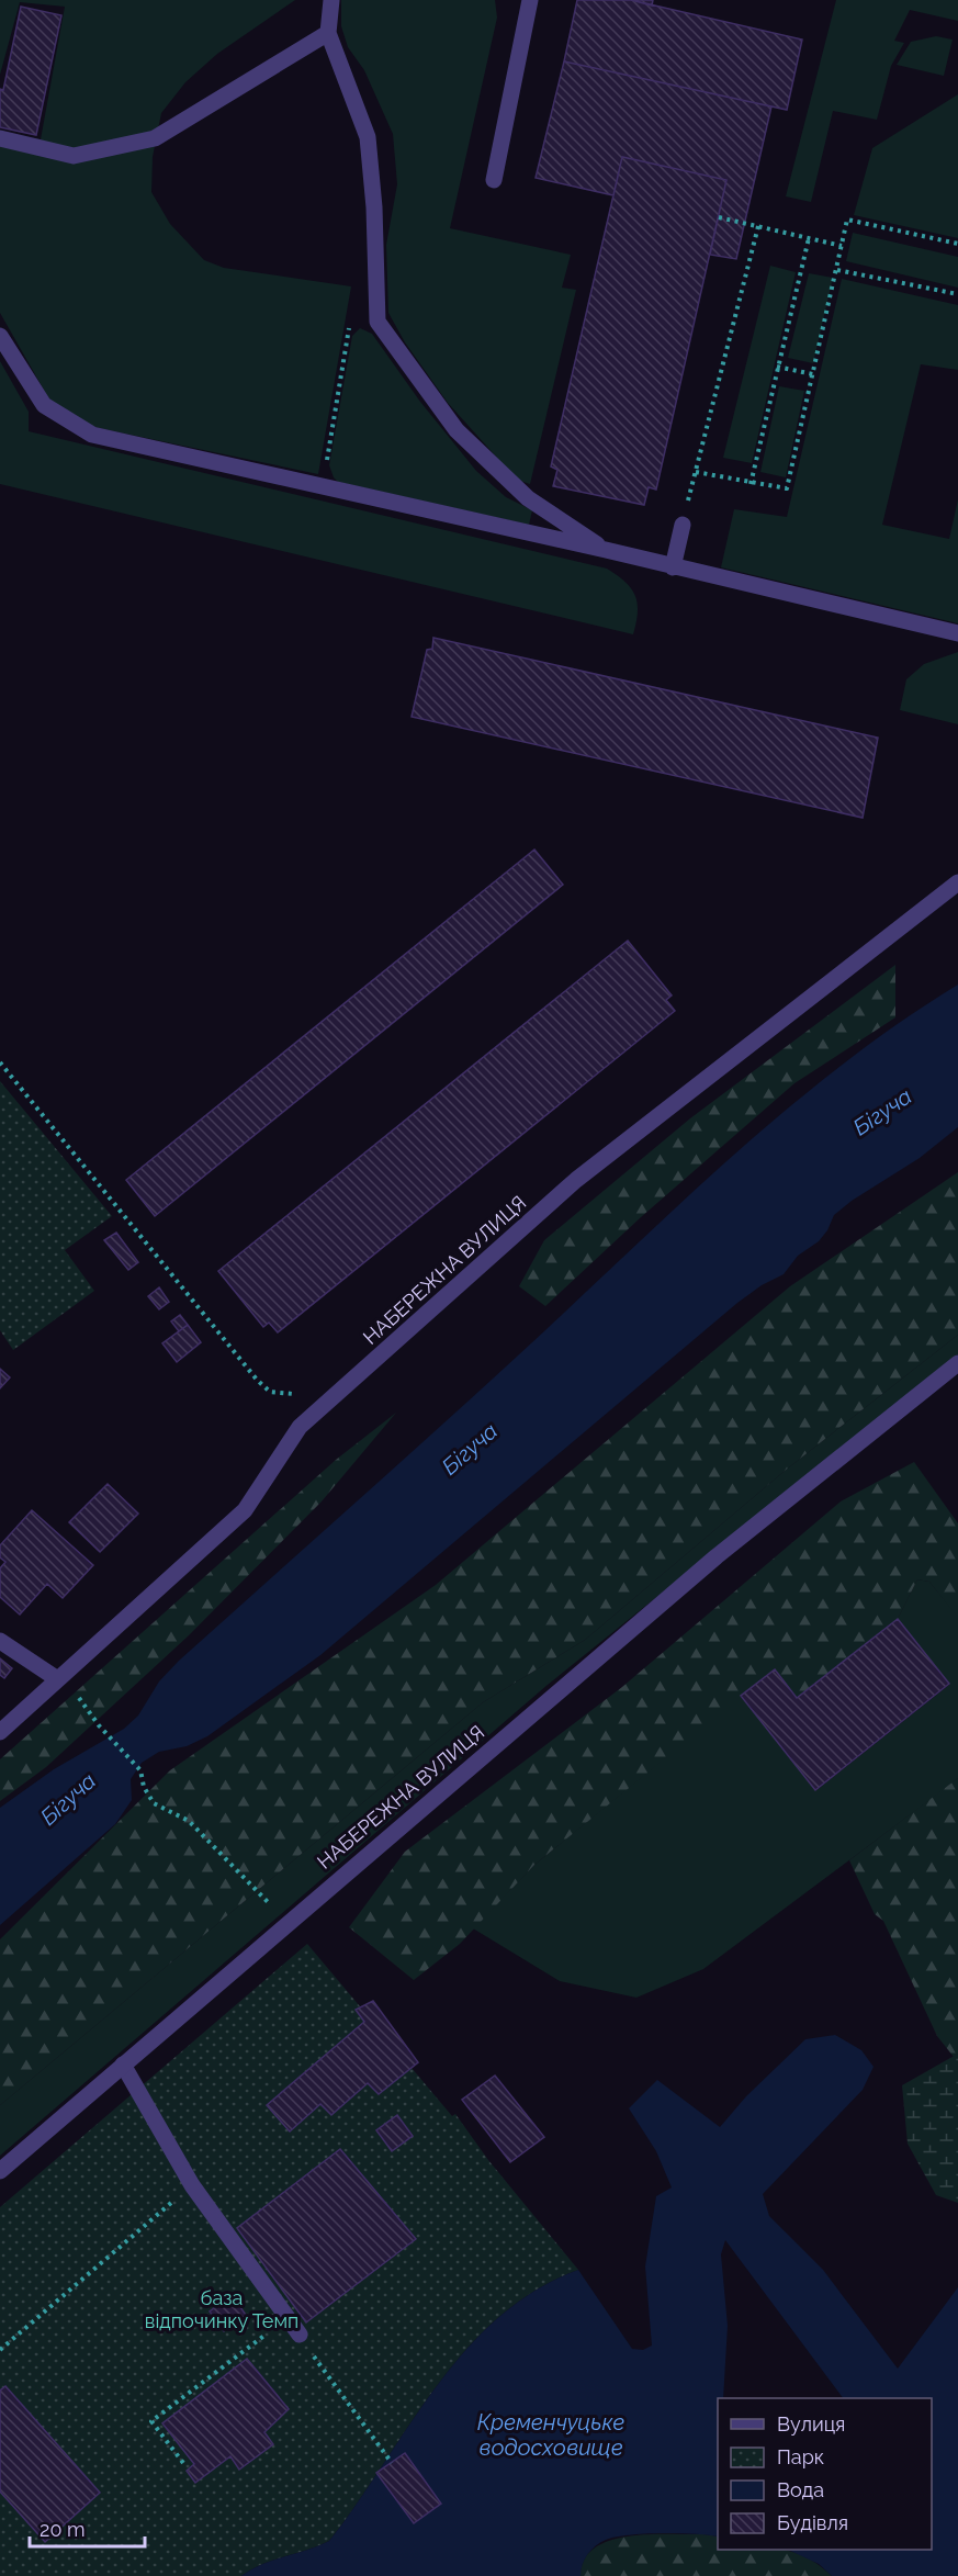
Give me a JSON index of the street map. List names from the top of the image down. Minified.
{"streets":{"street":["НАБЕРЕЖНА ВУЛИЦЯ"]},"water":["Бігуча","Кременчуцьке водосховище"],"parks":["база відпочинку Темп"],"legend":["Вулиця","Парк","Вода","Будівля"],"scale_bar":"20 m"}
